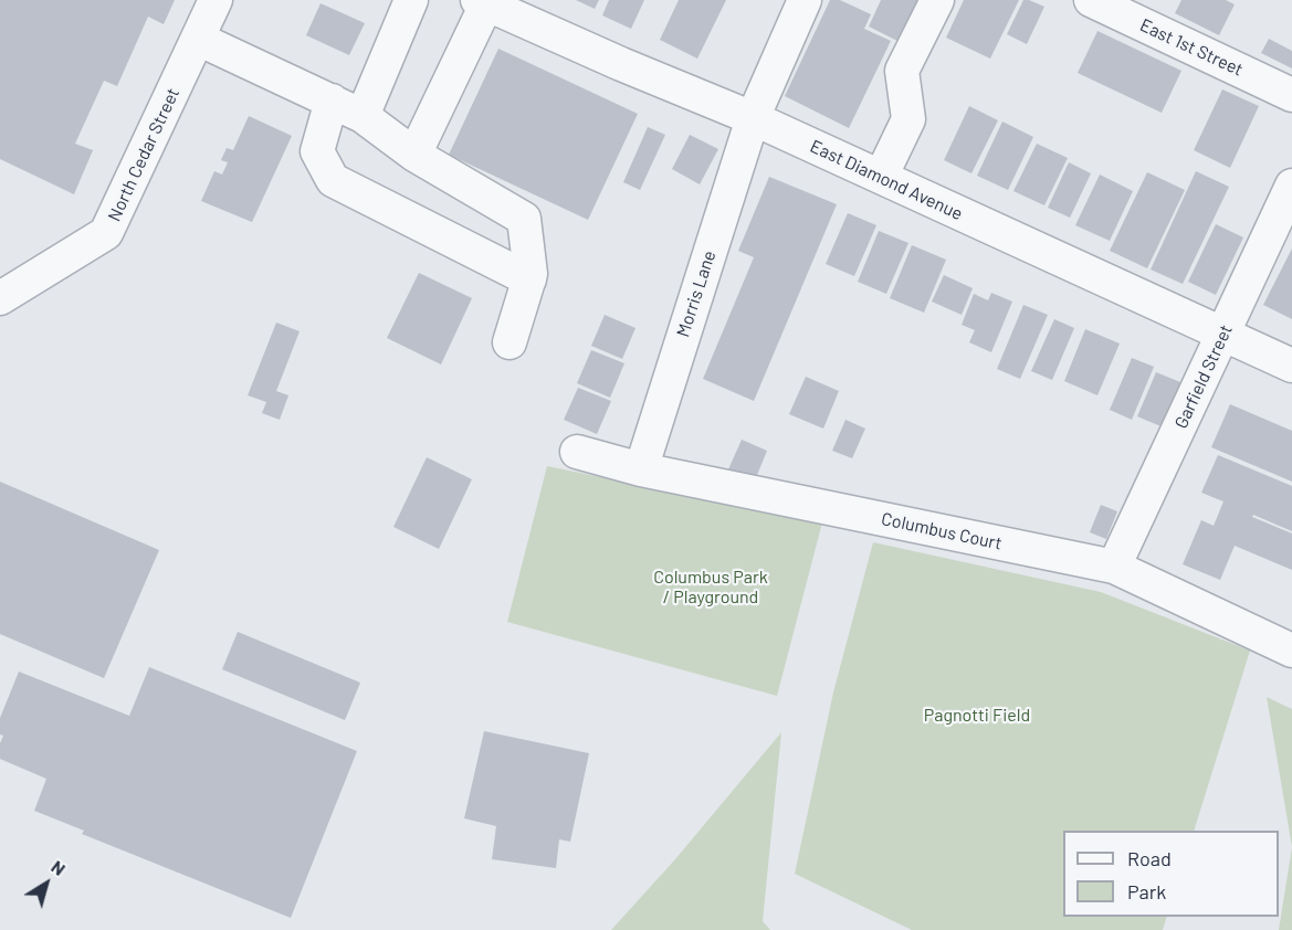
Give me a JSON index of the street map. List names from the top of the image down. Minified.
{"streets":{"street":["East 1st Street","North Cedar Street","East Diamond Avenue","Morris Lane","Garfield Street","Columbus Court"]},"crossings":[["East Diamond Avenue","Morris Lane"],["East Diamond Avenue","Garfield Street"],["Morris Lane","Columbus Court"],["Garfield Street","Columbus Court"]],"parks":["Columbus Park / Playground","Pagnotti Field"],"legend":["Road","Park"],"north":"top right"}
